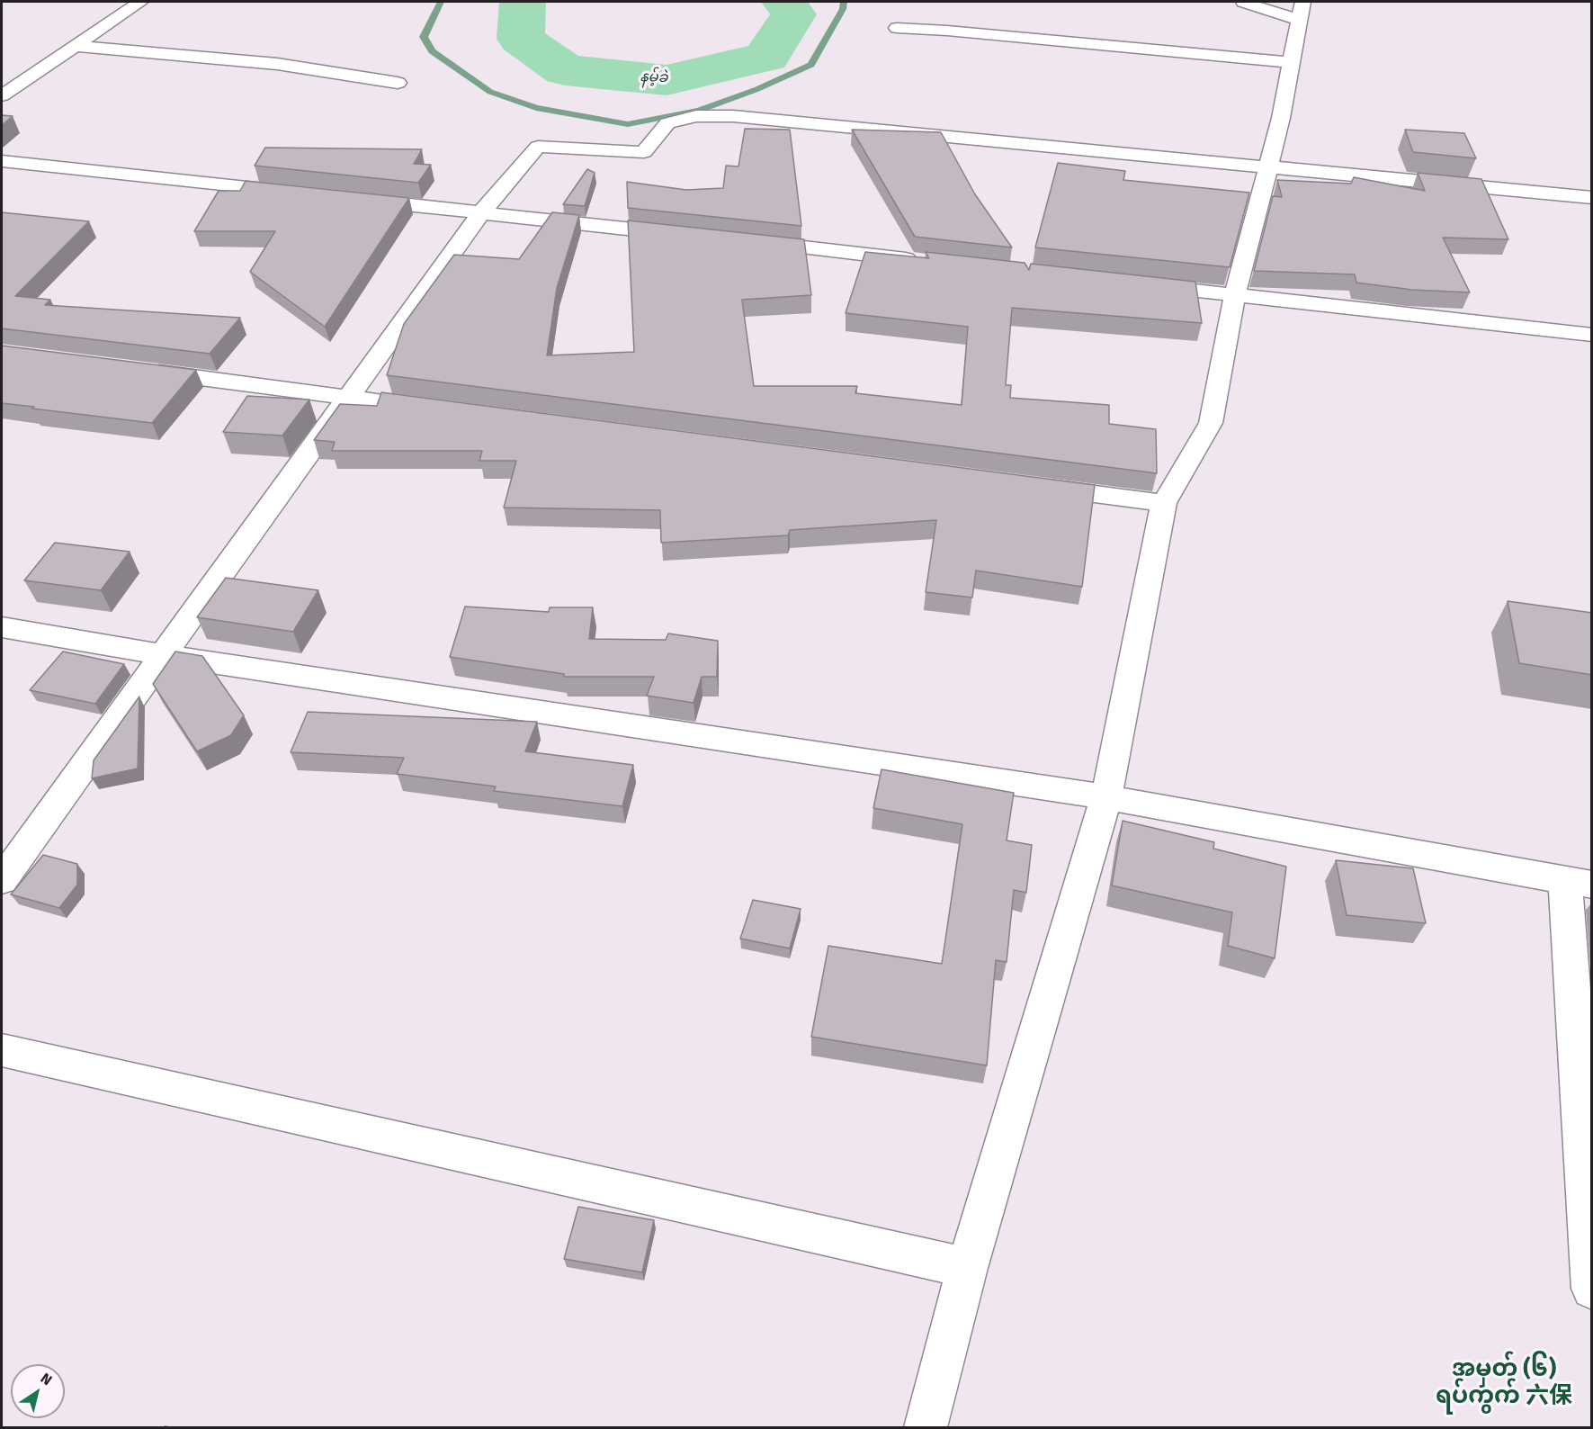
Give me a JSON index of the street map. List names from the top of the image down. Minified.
{"districts":["အမှတ် (၆) ရပ်ကွက် 六保"],"water":["နမ့်ခဲ"],"north":"top right"}
